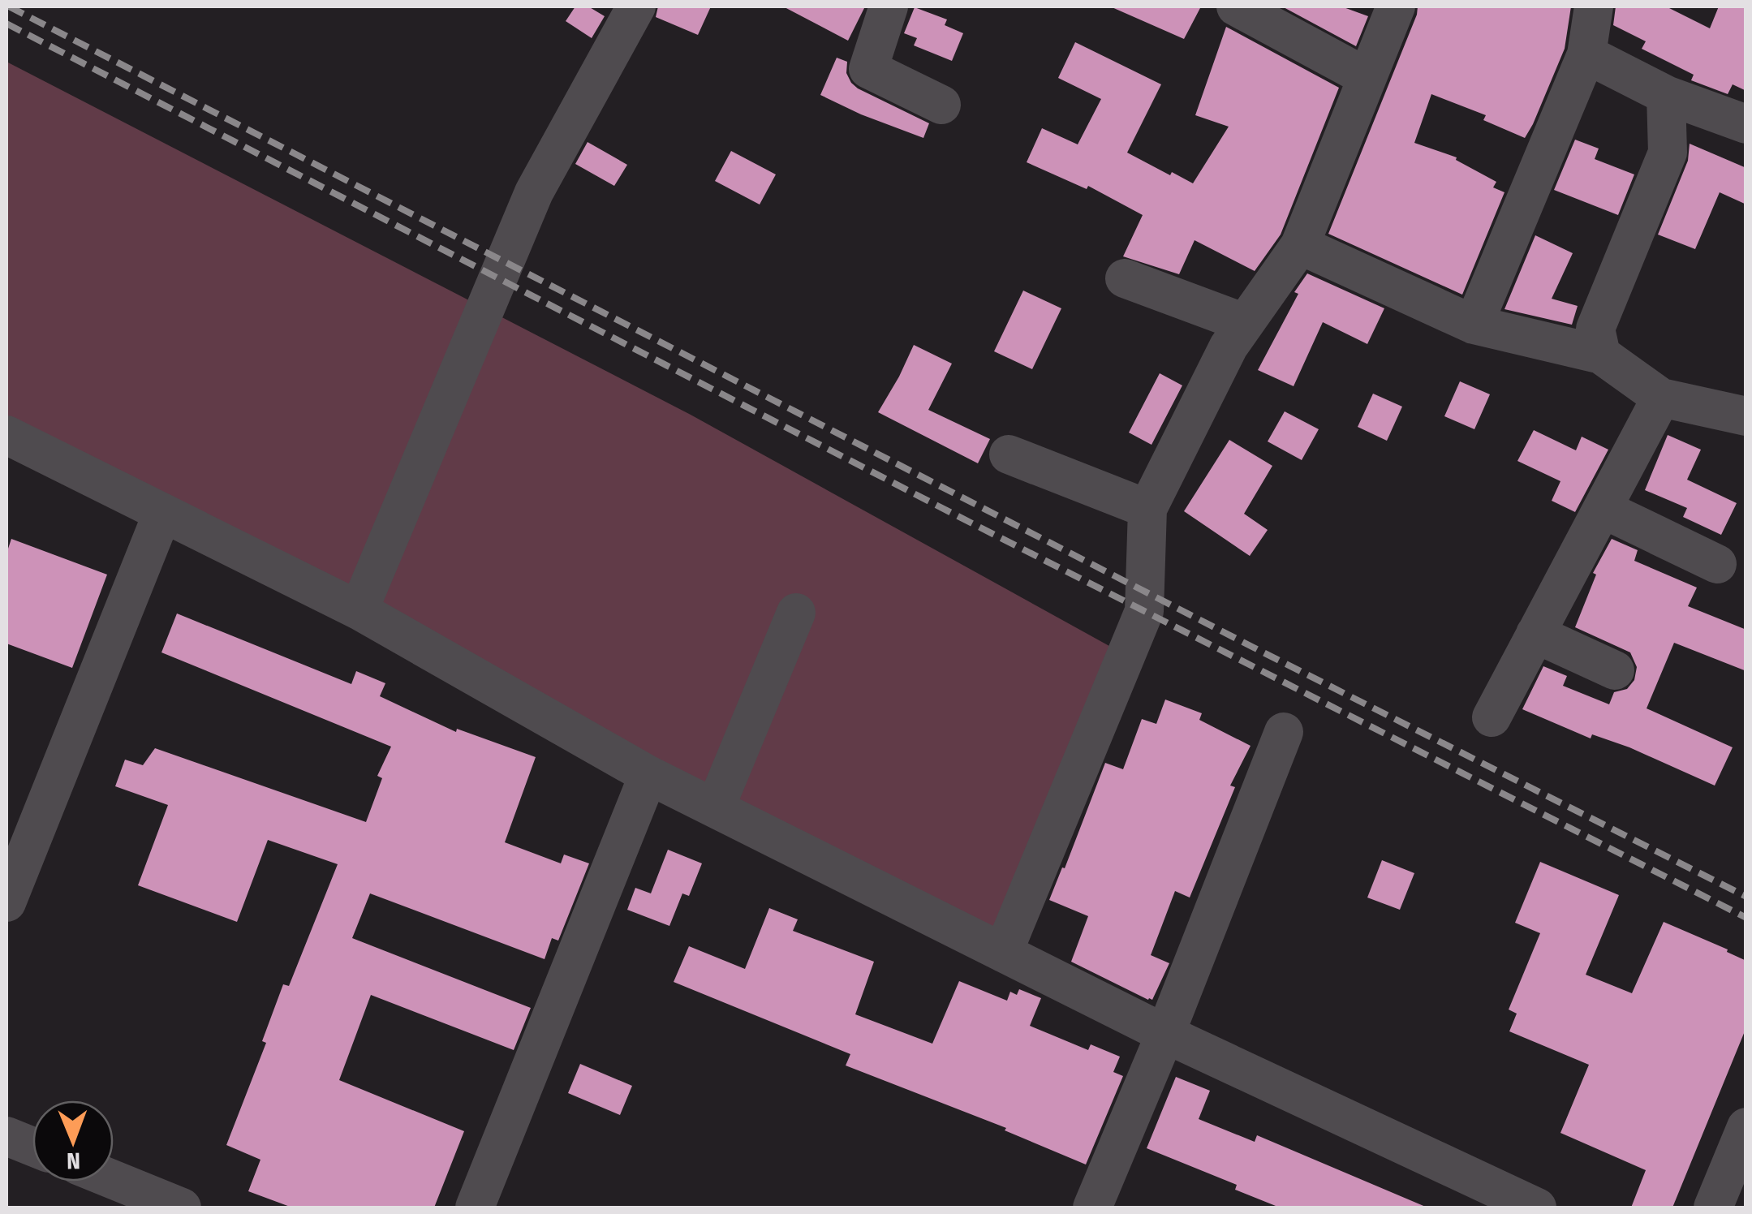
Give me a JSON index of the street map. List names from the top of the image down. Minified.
{"north":"bottom"}
